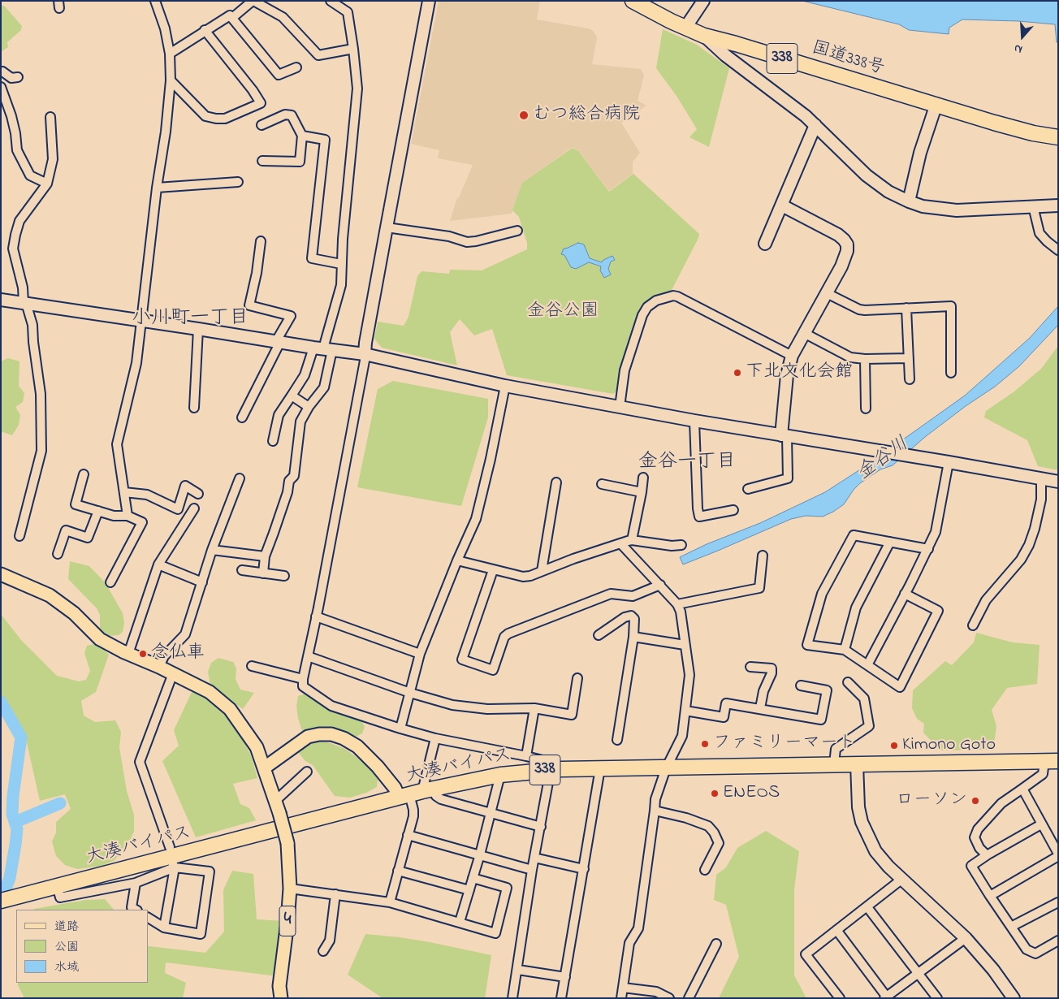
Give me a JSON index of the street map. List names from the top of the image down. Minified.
{"streets":{"highway":["338","国道338号","大湊バイパス"],"main road":["4"]},"districts":["小川町一丁目","金谷一丁目"],"water":["金谷川"],"parks":["金谷公園"],"places":["むつ総合病院","下北文化会館","念仏車","ファミリーマート","Kimono Goto","ENEOS","ローソン"],"legend":["道路","公園","水域"],"north":"bottom"}
